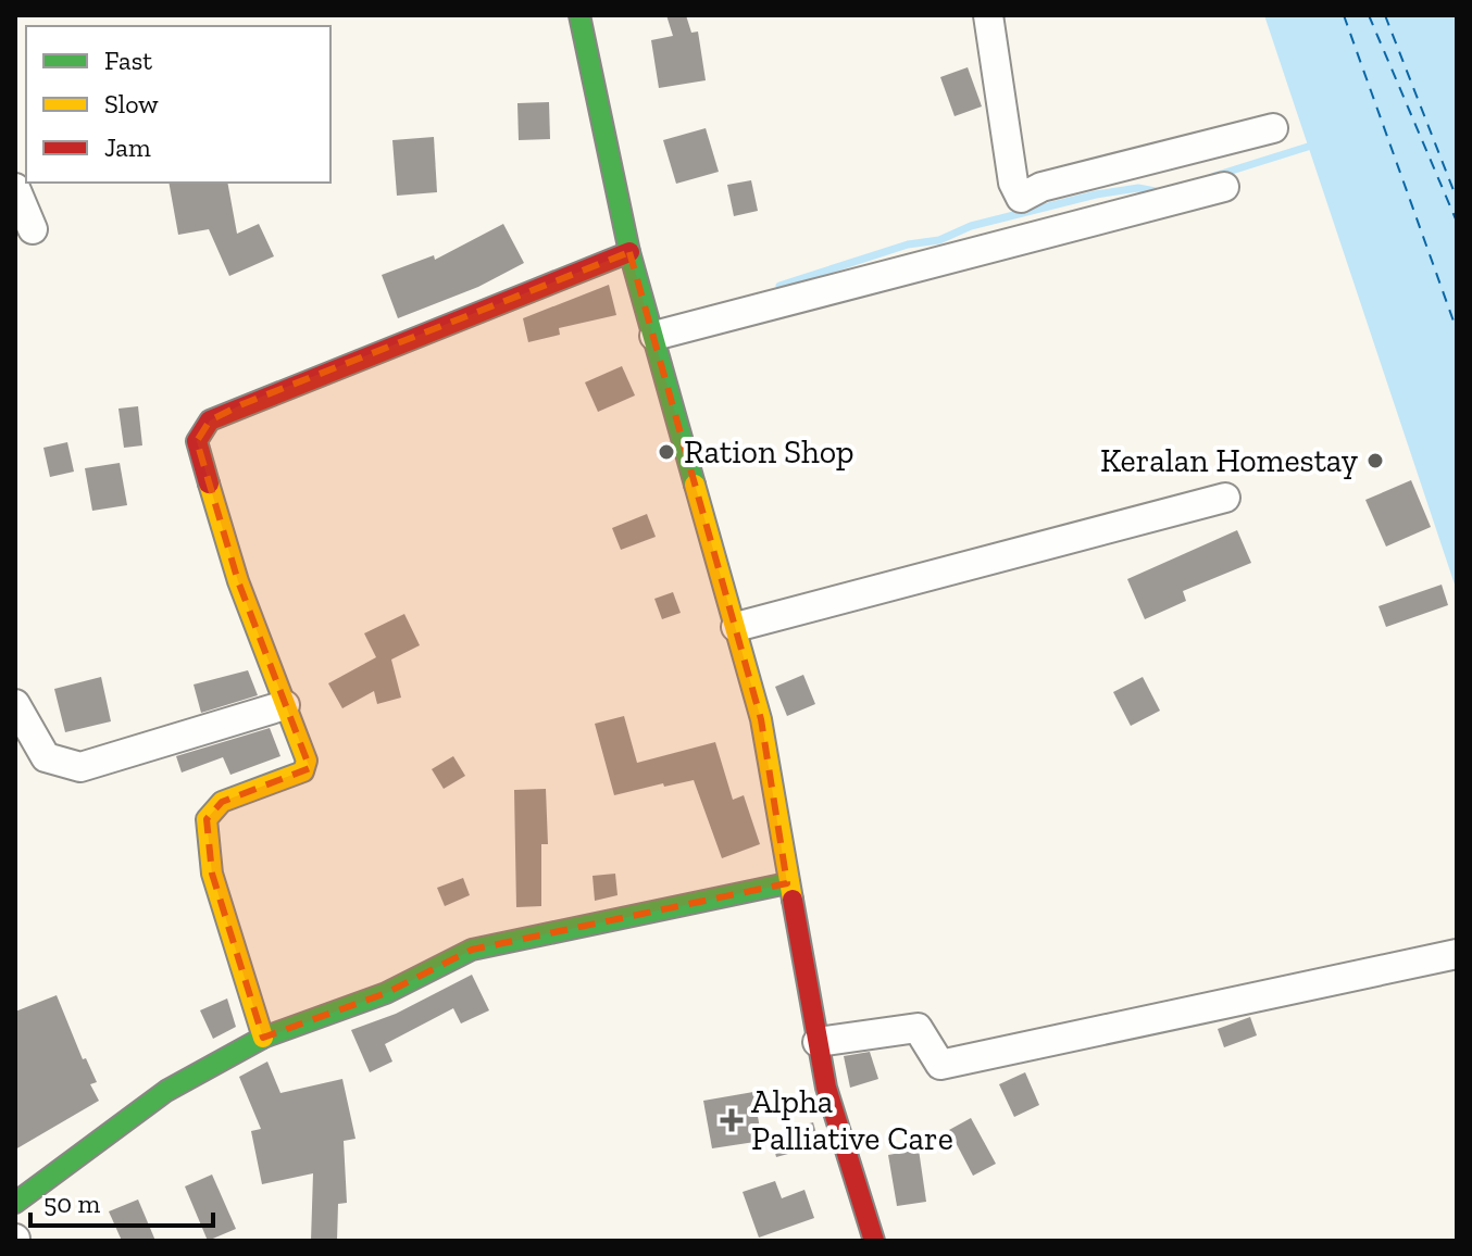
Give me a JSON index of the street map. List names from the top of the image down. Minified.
{"places":{"other":["Ration Shop","Keralan Homestay"],"health":["Alpha Palliative Care"]},"legend":["Fast","Slow","Jam"],"scale_bar":"50 m"}
